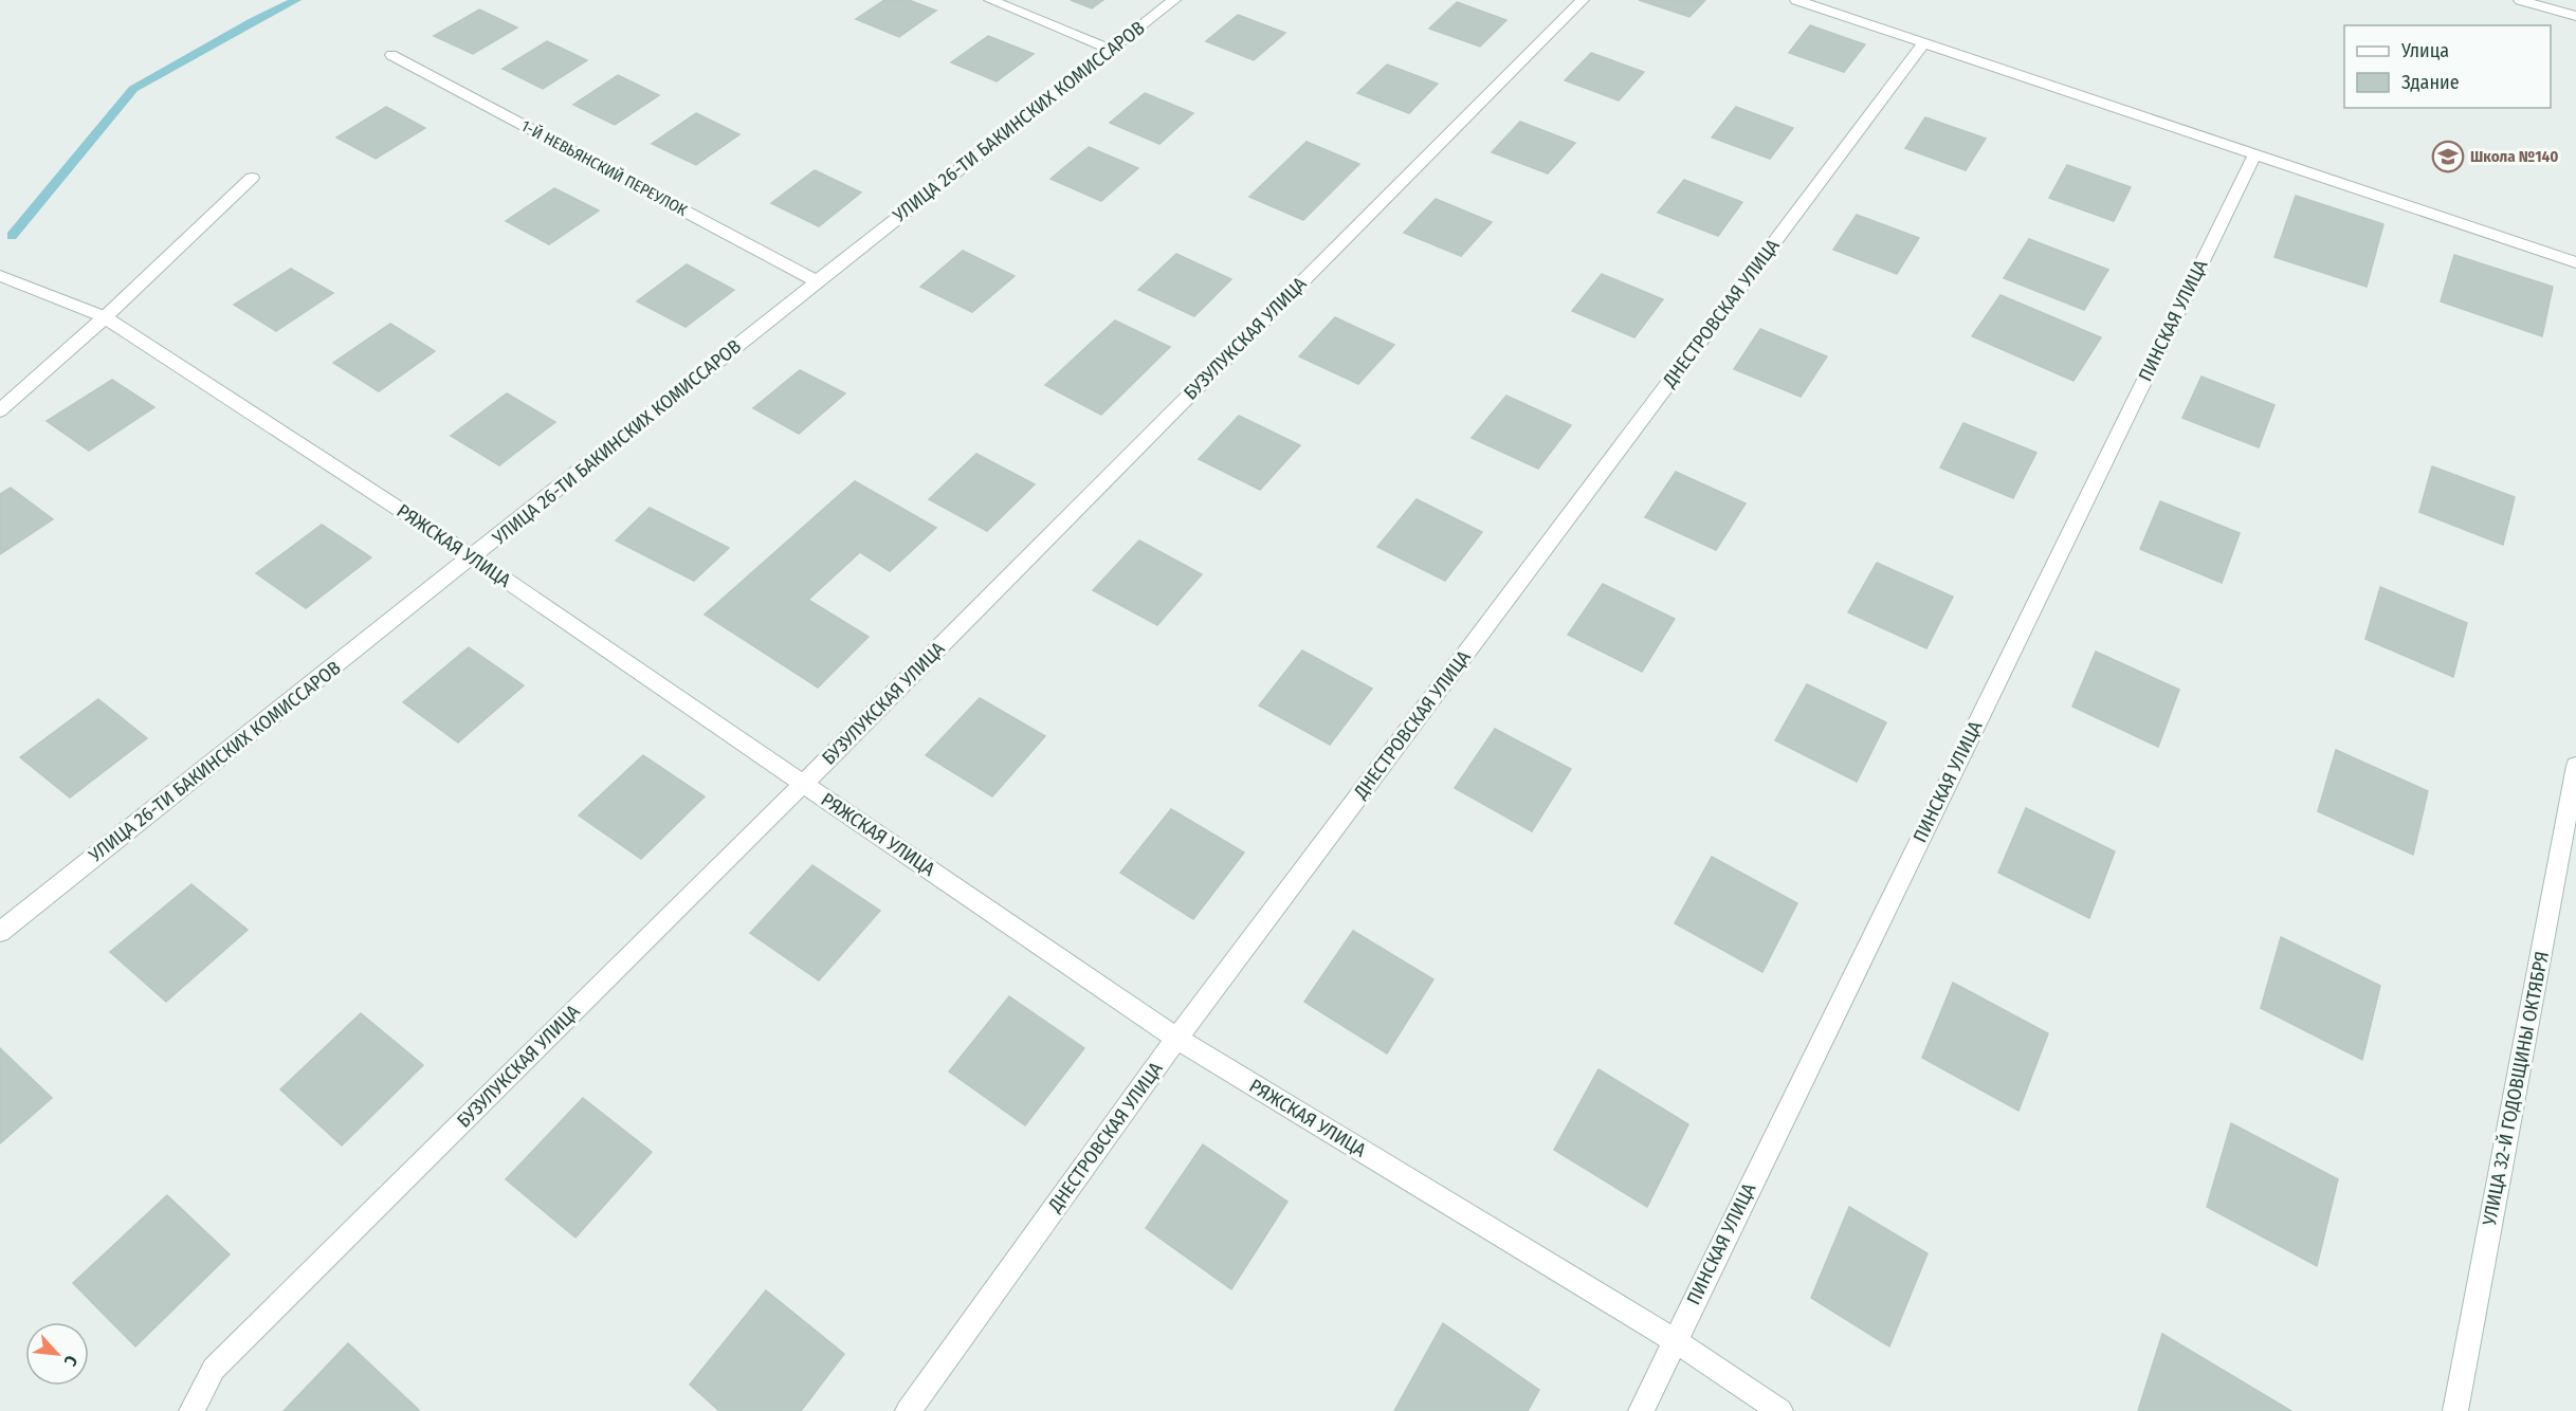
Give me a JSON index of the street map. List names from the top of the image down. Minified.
{"streets":{"street":["УЛИЦА 26-ТИ БАКИНСКИХ КОМИССАРОВ","1-Й НЕВЬЯНСКИЙ ПЕРЕУЛОК","ДНЕСТРОВСКАЯ УЛИЦА","ПИНСКАЯ УЛИЦА","БУЗУЛУКСКАЯ УЛИЦА","РЯЖСКАЯ УЛИЦА","УЛИЦА 32-Й ГОДОВЩИНЫ ОКТЯБРЯ"]},"crossings":[["УЛИЦА 26-ТИ БАКИНСКИХ КОМИССАРОВ","1-Й НЕВЬЯНСКИЙ ПЕРЕУЛОК"],["УЛИЦА 26-ТИ БАКИНСКИХ КОМИССАРОВ","РЯЖСКАЯ УЛИЦА"],["ДНЕСТРОВСКАЯ УЛИЦА","РЯЖСКАЯ УЛИЦА"],["ПИНСКАЯ УЛИЦА","РЯЖСКАЯ УЛИЦА"],["БУЗУЛУКСКАЯ УЛИЦА","РЯЖСКАЯ УЛИЦА"]],"places":{"school or university":["Школа №140"]},"legend":["Улица","Здание"],"north":"bottom right"}
